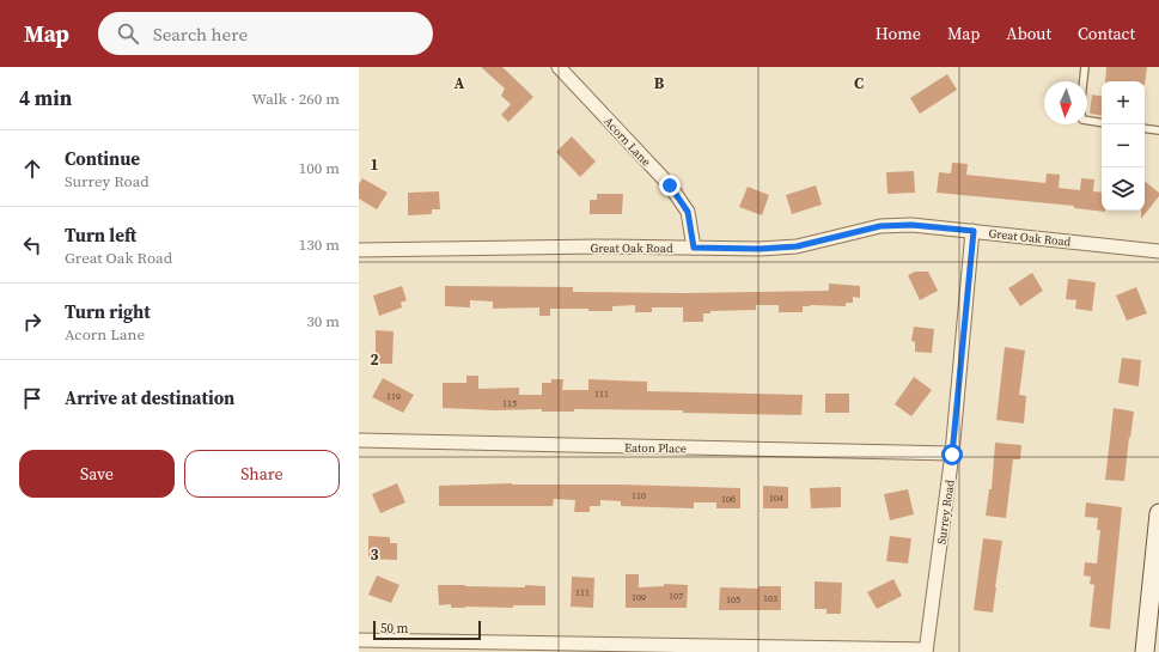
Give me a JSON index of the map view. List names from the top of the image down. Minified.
{"streets":{"street":["Acorn Lane","Great Oak Road","Eaton Place","Surrey Road"]},"crossings":[["Acorn Lane","Great Oak Road"],["Great Oak Road","Surrey Road"],["Eaton Place","Surrey Road"]],"house_numbers":["111","119","115","110","104","106","111","107","109","103","105"],"scale_bar":"50 m","north":"bottom","page":{"header":"Map","search":"Search here","nav":["Home","Map","About","Contact"],"heading":["4 min","Walk · 260 m"],"map_buttons":["+","−"],"list":[["Continue","Surrey Road","100 m"],["Turn left","Great Oak Road","130 m"],["Turn right","Acorn Lane","30 m"],"Arrive at destination"],"buttons":["Save","Share"],"scale":"50 m"},"grid":{"columns":["A","B","C"],"rows":["1","2","3"]}}
